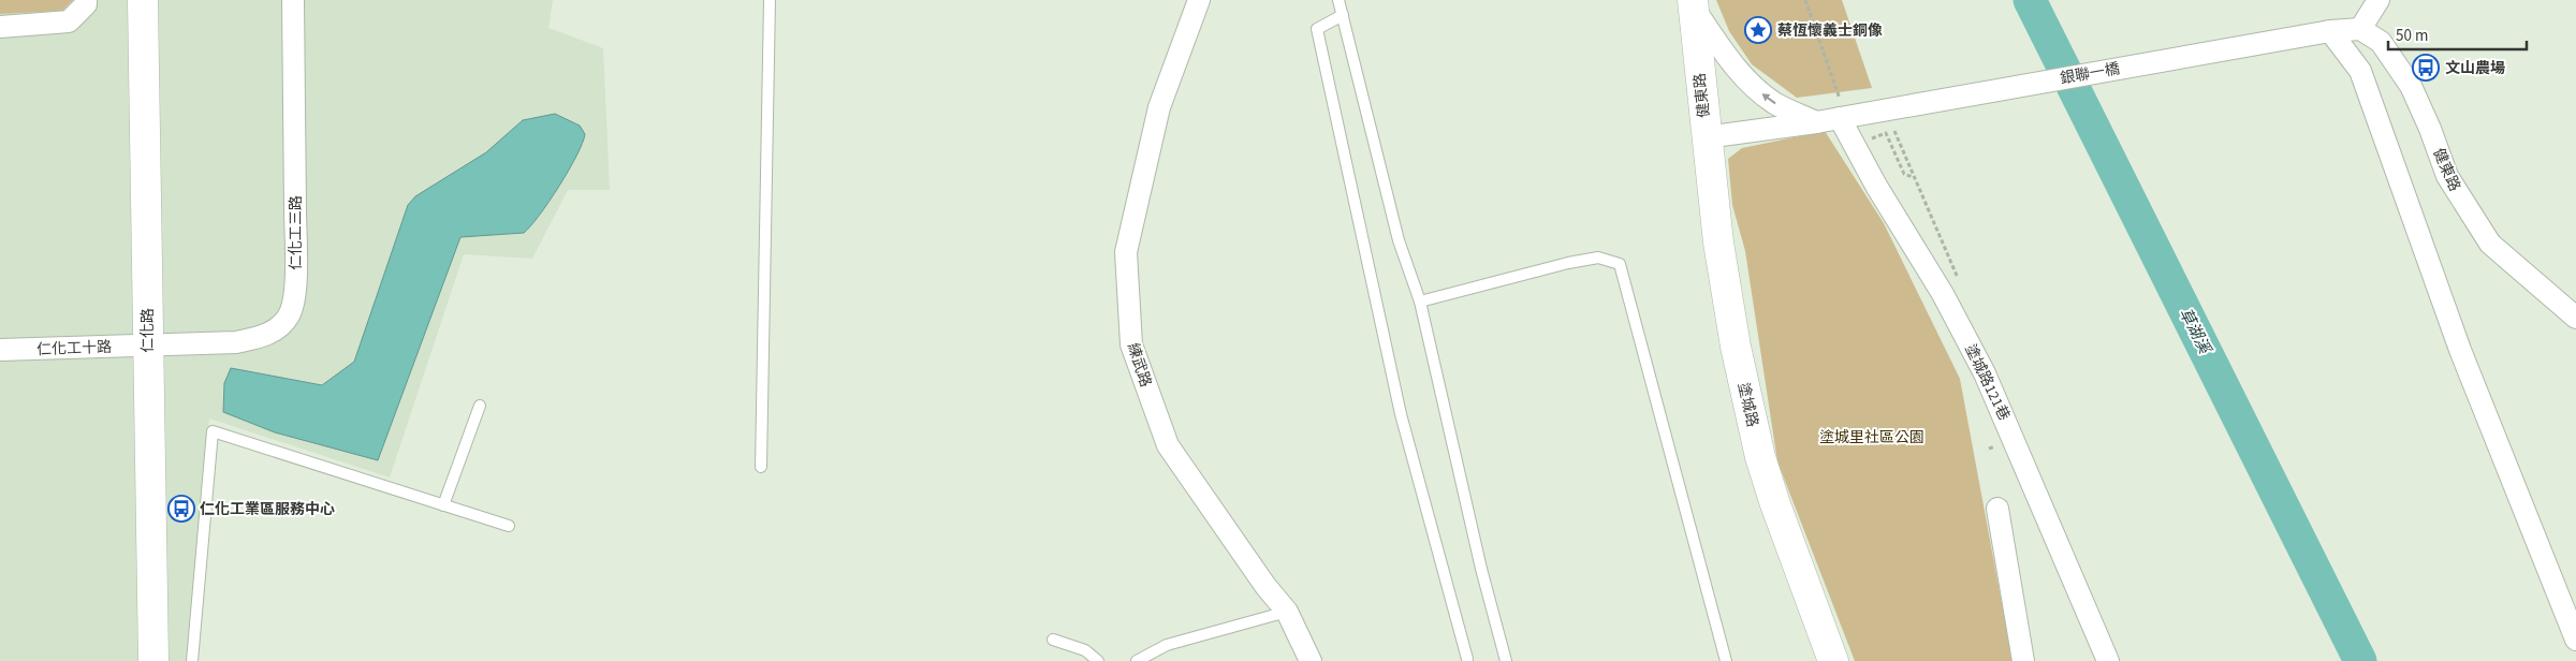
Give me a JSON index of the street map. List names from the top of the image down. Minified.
{"streets":{"street":["銀聯一橋","健東路","仁化工三路","仁化路","仁化工十路","練武路","塗城路121巷","塗城路"]},"crossings":[["銀聯一橋","健東路"],["銀聯一橋","塗城路121巷"],["健東路","塗城路121巷"],["健東路","塗城路"],["仁化工三路","仁化路"],["仁化工三路","仁化工十路"],["仁化路","仁化工十路"]],"water":["草湖溪"],"parks":["塗城里社區公園"],"places":{"place":["蔡恆懷義士銅像"],"bus stop":["文山農場","仁化工業區服務中心"]},"scale_bar":"50 m"}
